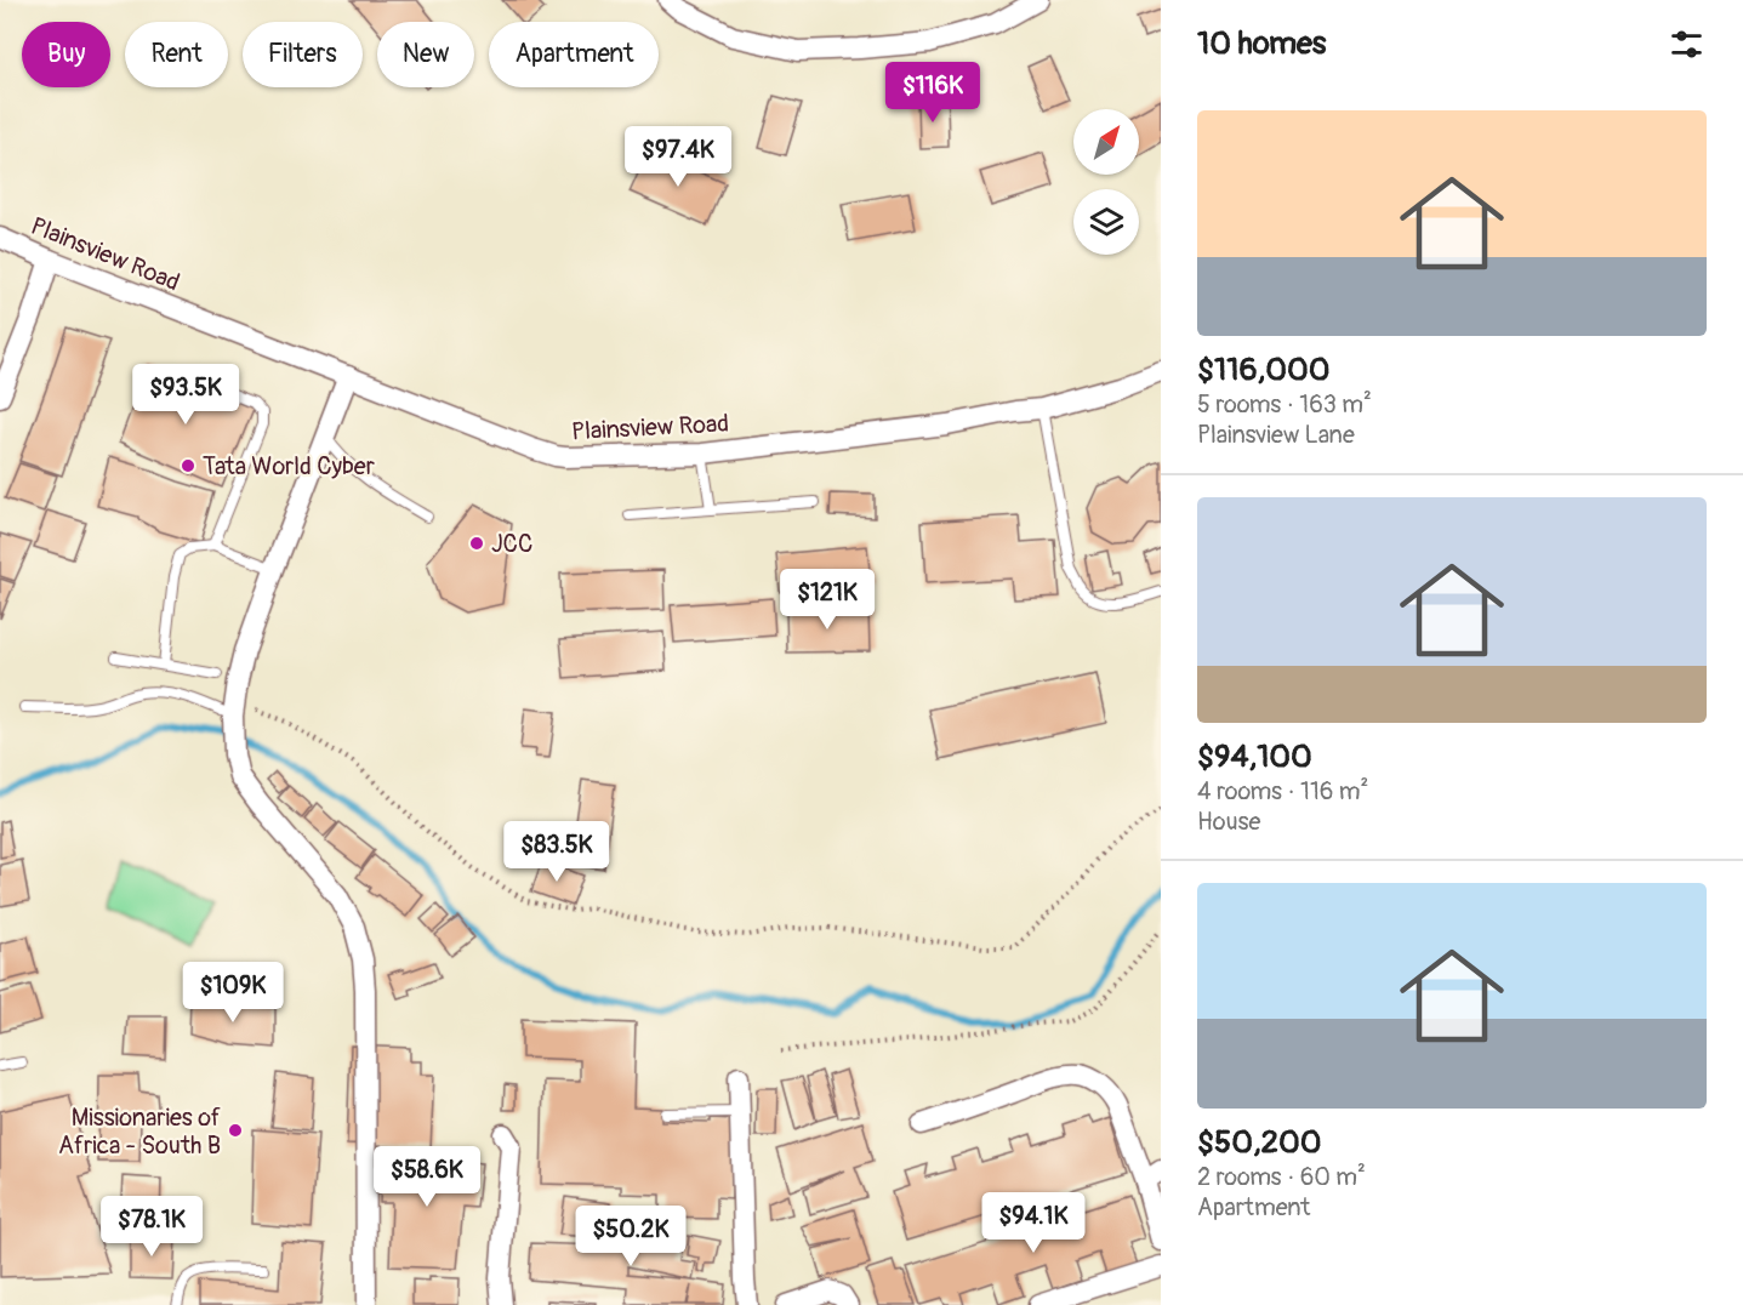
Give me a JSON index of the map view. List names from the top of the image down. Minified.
{"streets":{"street":["Plainsview Road"]},"places":["Tata World Cyber","JCC","Missionaries of Africa - South B"],"north":"top right","page":{"heading":"10 homes","chip":["Buy","Rent","Filters","New","Apartment"],"price":["$116K","$97.4K","$93.5K","$121K","$83.5K","$109K","$58.6K","$94.1K","$78.1K","$50.2K"],"list":[{"name":"$116,000","note":"5 rooms · 163 m² · Plainsview Lane"},{"name":"$94,100","note":"4 rooms · 116 m² · House"},{"name":"$50,200","note":"2 rooms · 60 m² · Apartment"}]}}
